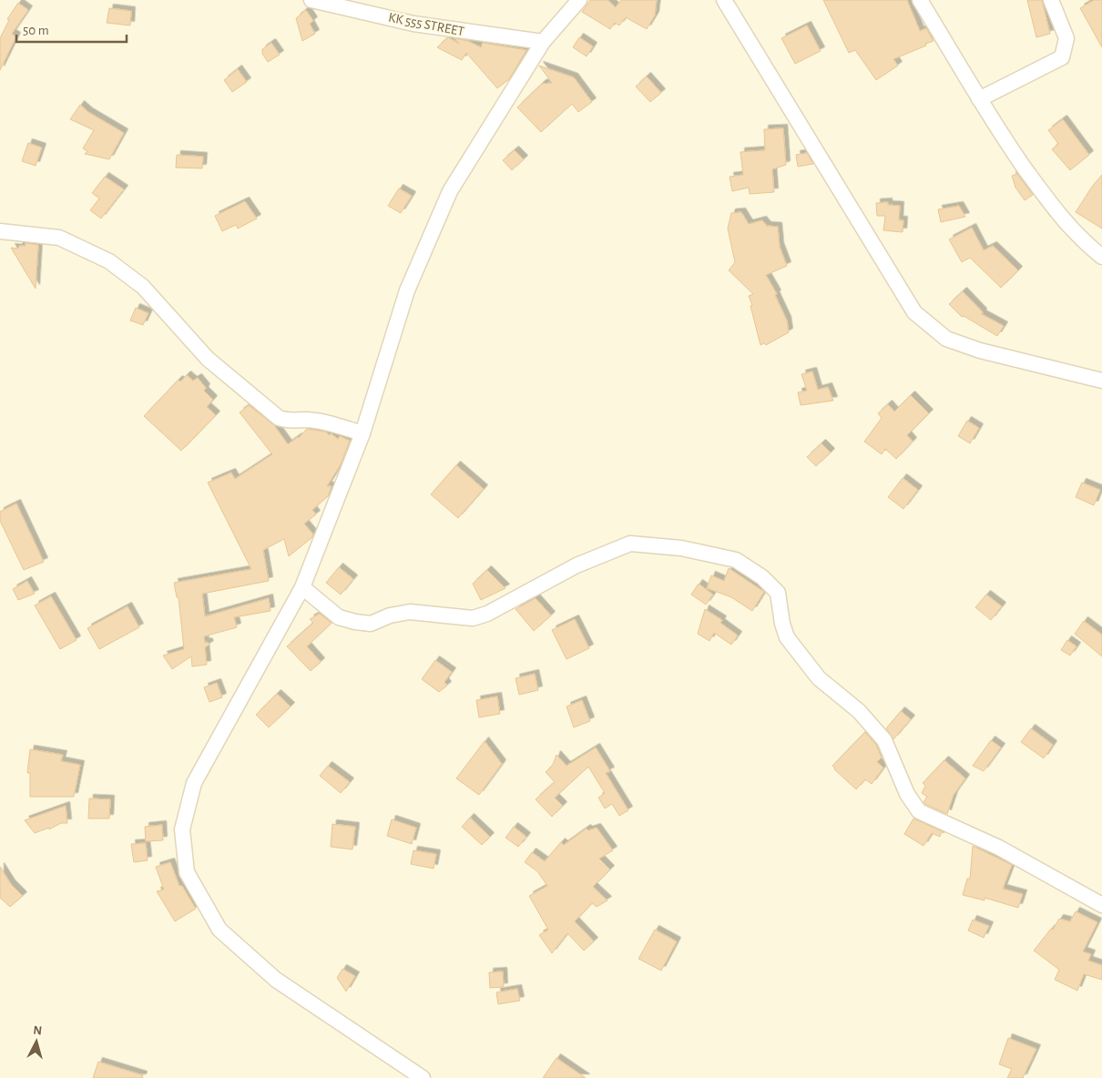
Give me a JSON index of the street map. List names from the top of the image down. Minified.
{"streets":{"street":["KK 555 STREET"]},"scale_bar":"50 m","north":"top"}
